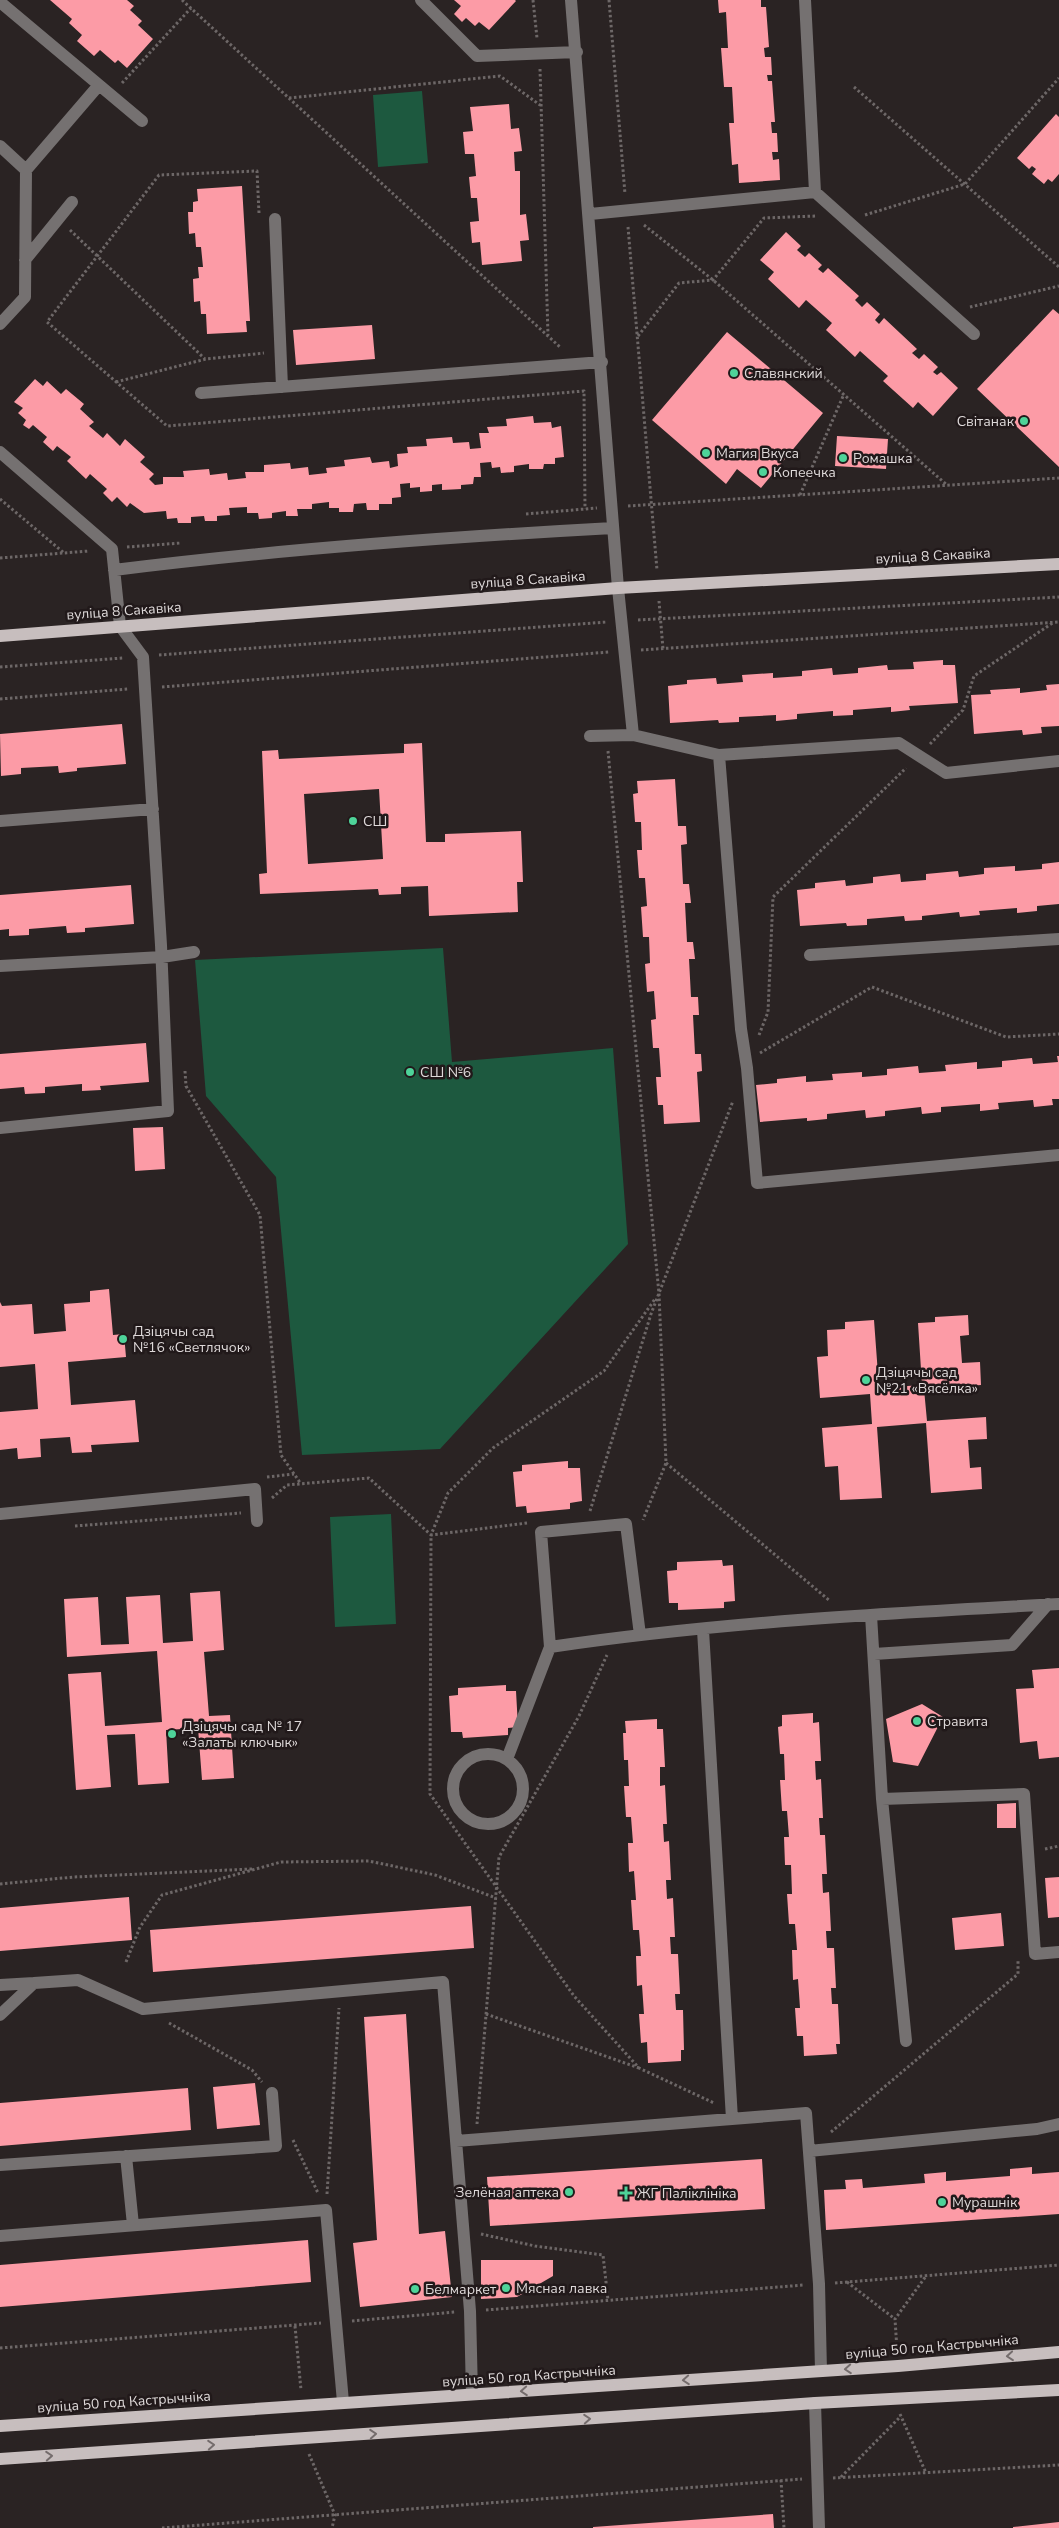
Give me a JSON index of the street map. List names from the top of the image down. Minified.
{"streets":{"main road":["вуліца 8 Сакавіка","вуліца 50 год Кастрычніка"]},"places":{"other":["Славянский","Світанак","Магия Вкуса","Ромашка","Копеечка","СШ","СШ №6","Дзіцячы сад №16 «Светлячок»","Дзіцячы сад №21 «Вясёлка»","Стравита","Дзіцячы сад № 17 «Залаты ключык»","Зелёная аптека","Мурашнік","Мясная лавка","Белмаркет"],"health":["ЖГ Паліклініка"]}}
